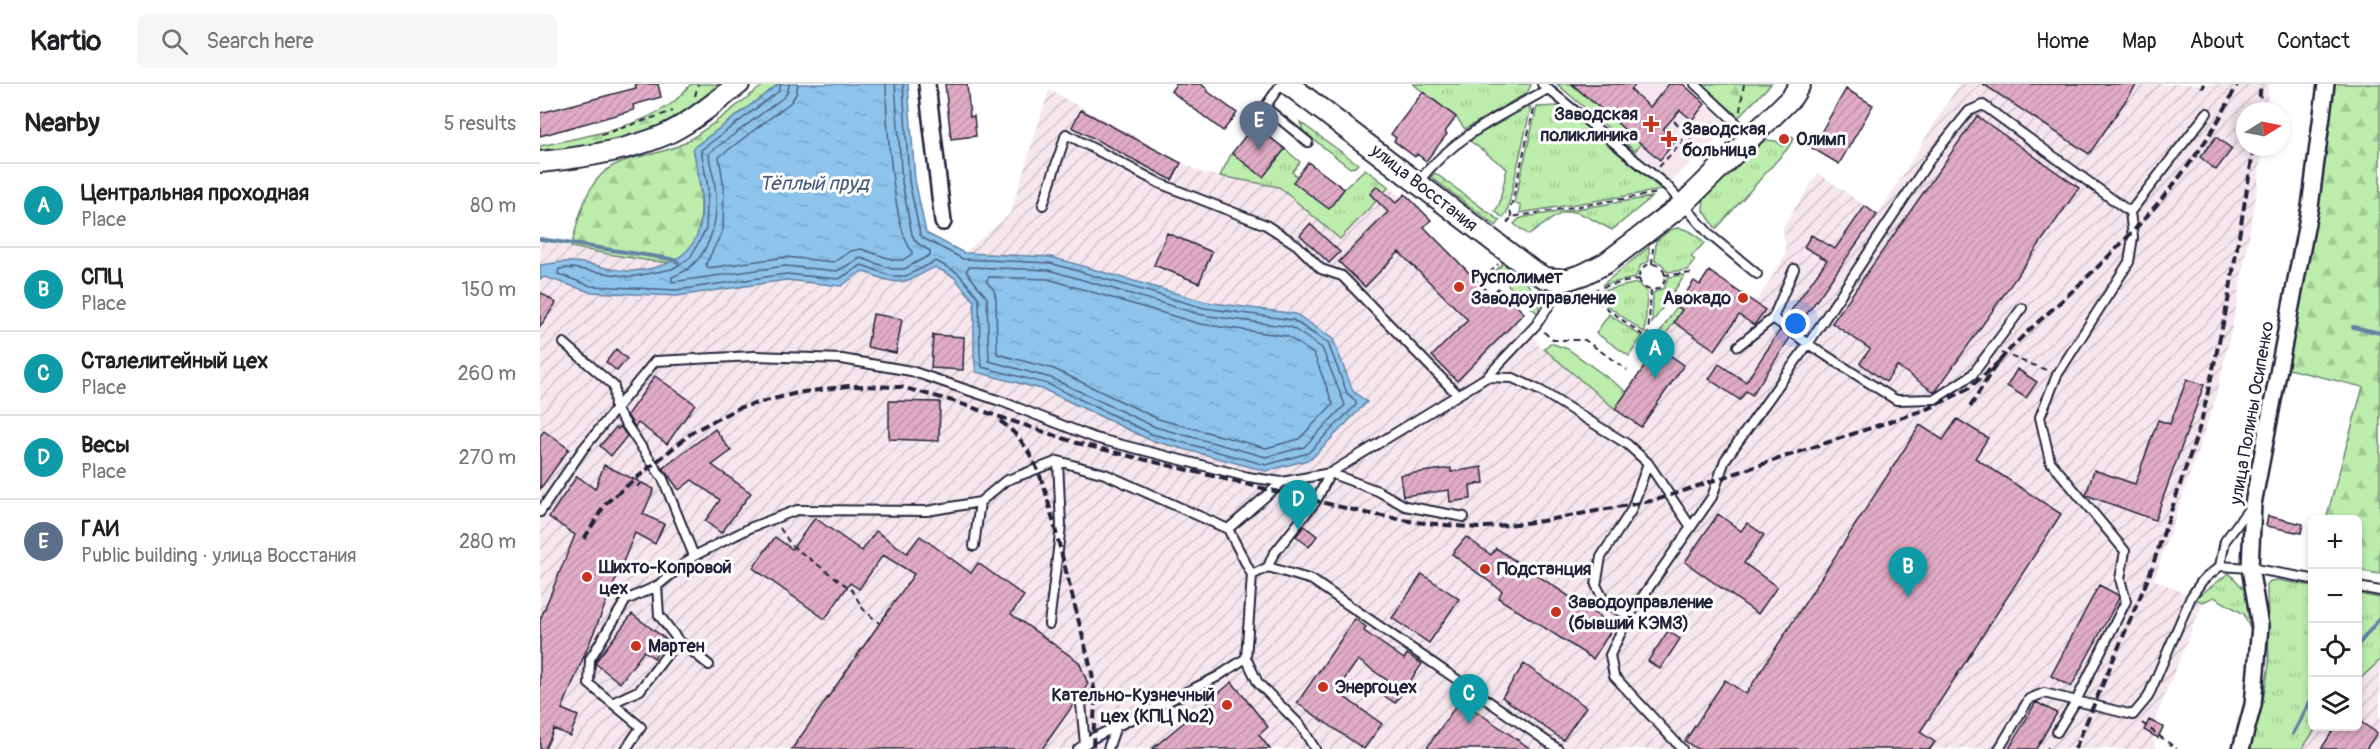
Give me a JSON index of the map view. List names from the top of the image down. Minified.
{"streets":{"street":["улица Восстания","улица Полины Осипенко"]},"water":["Тёплый пруд"],"places":{"health":["Заводская поликлиника","Заводская больница"],"other":["Олимп","Русполимет Заводоуправление","Авокадо","Подстанция","Шихто-Копровой цех","Заводоуправление (бывший КЭМЗ)","Мартен","Энергоцех","Кательно-Кузнечный цех (КПЦ №2)"]},"north":"right","page":{"header":"Kartio","search":"Search here","nav":["Home","Map","About","Contact"],"heading":["Nearby","5 results"],"pins":["E","A","D","B","C"],"list":[{"mark":"A","name":"Центральная проходная","note":"Place","value":"80 m"},{"mark":"B","name":"СПЦ","note":"Place","value":"150 m"},{"mark":"C","name":"Сталелитейный цех","note":"Place","value":"260 m"},{"mark":"D","name":"Весы","note":"Place","value":"270 m"},{"mark":"E","name":"ГАИ","note":"Public building · улица Восстания","value":"280 m"}],"map_buttons":["+","−"]}}
